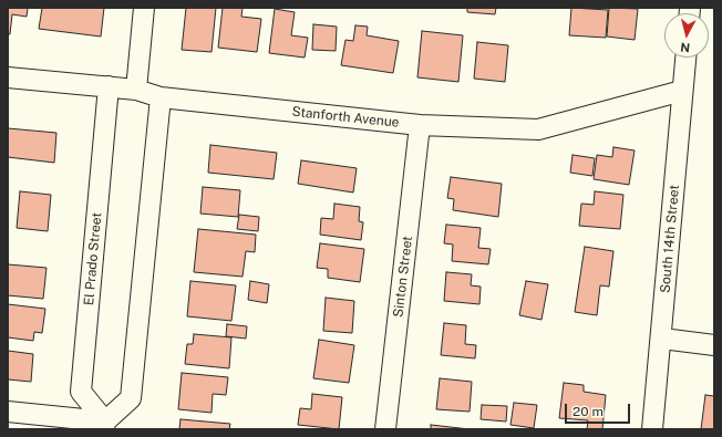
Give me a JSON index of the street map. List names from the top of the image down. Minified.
{"streets":{"street":["Stanforth Avenue","South 14th Street","El Prado Street","Sinton Street"]},"crossings":[["Stanforth Avenue","South 14th Street"],["Stanforth Avenue","El Prado Street"],["Stanforth Avenue","Sinton Street"]],"scale_bar":"20 m","north":"bottom"}
